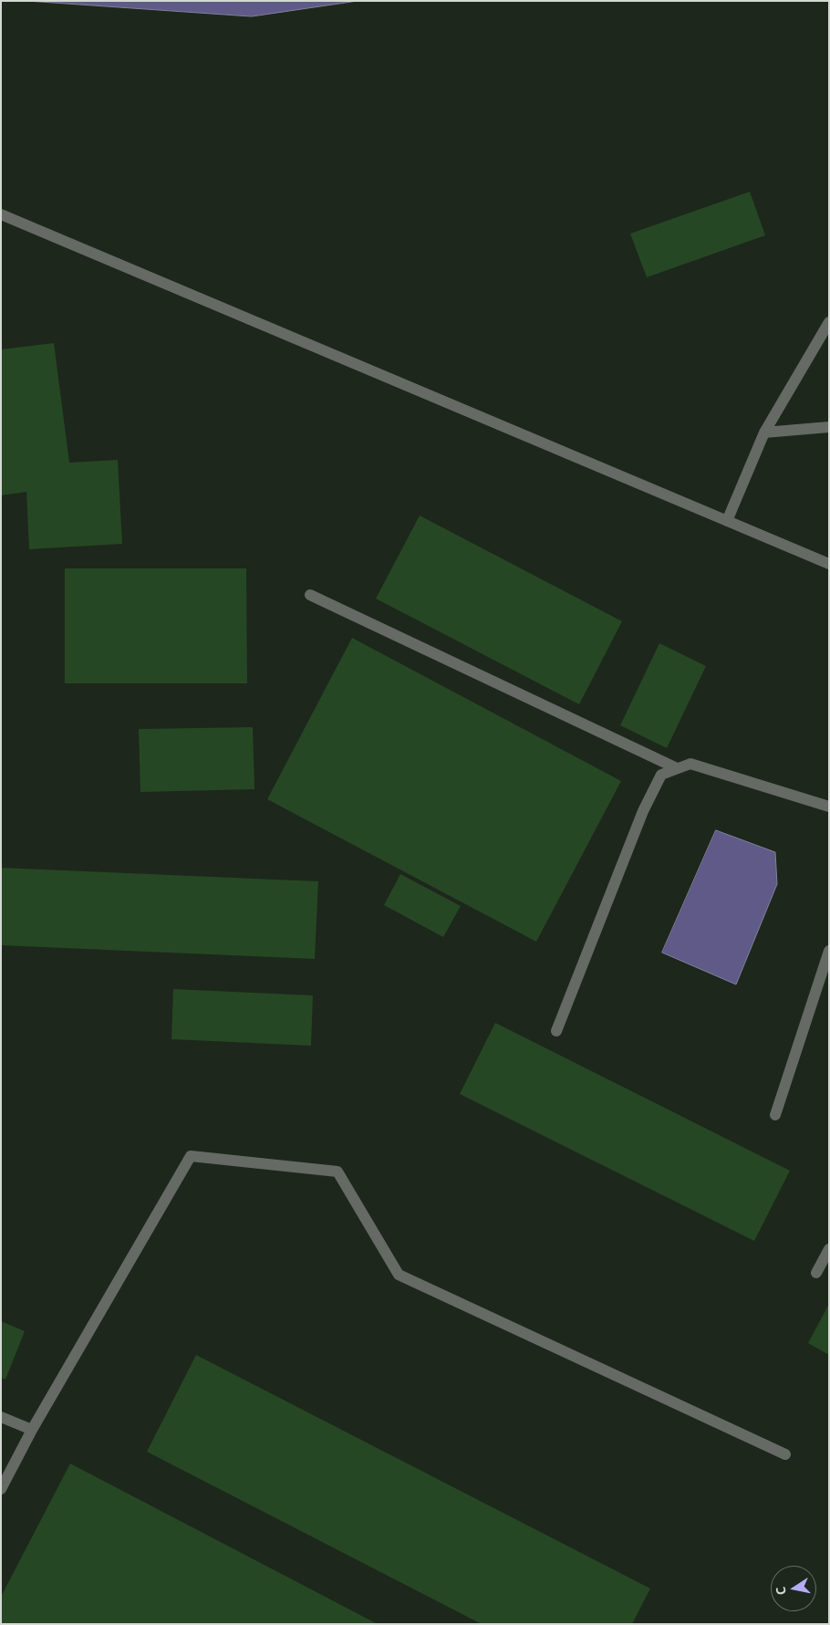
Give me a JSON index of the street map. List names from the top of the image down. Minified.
{"north":"left"}
